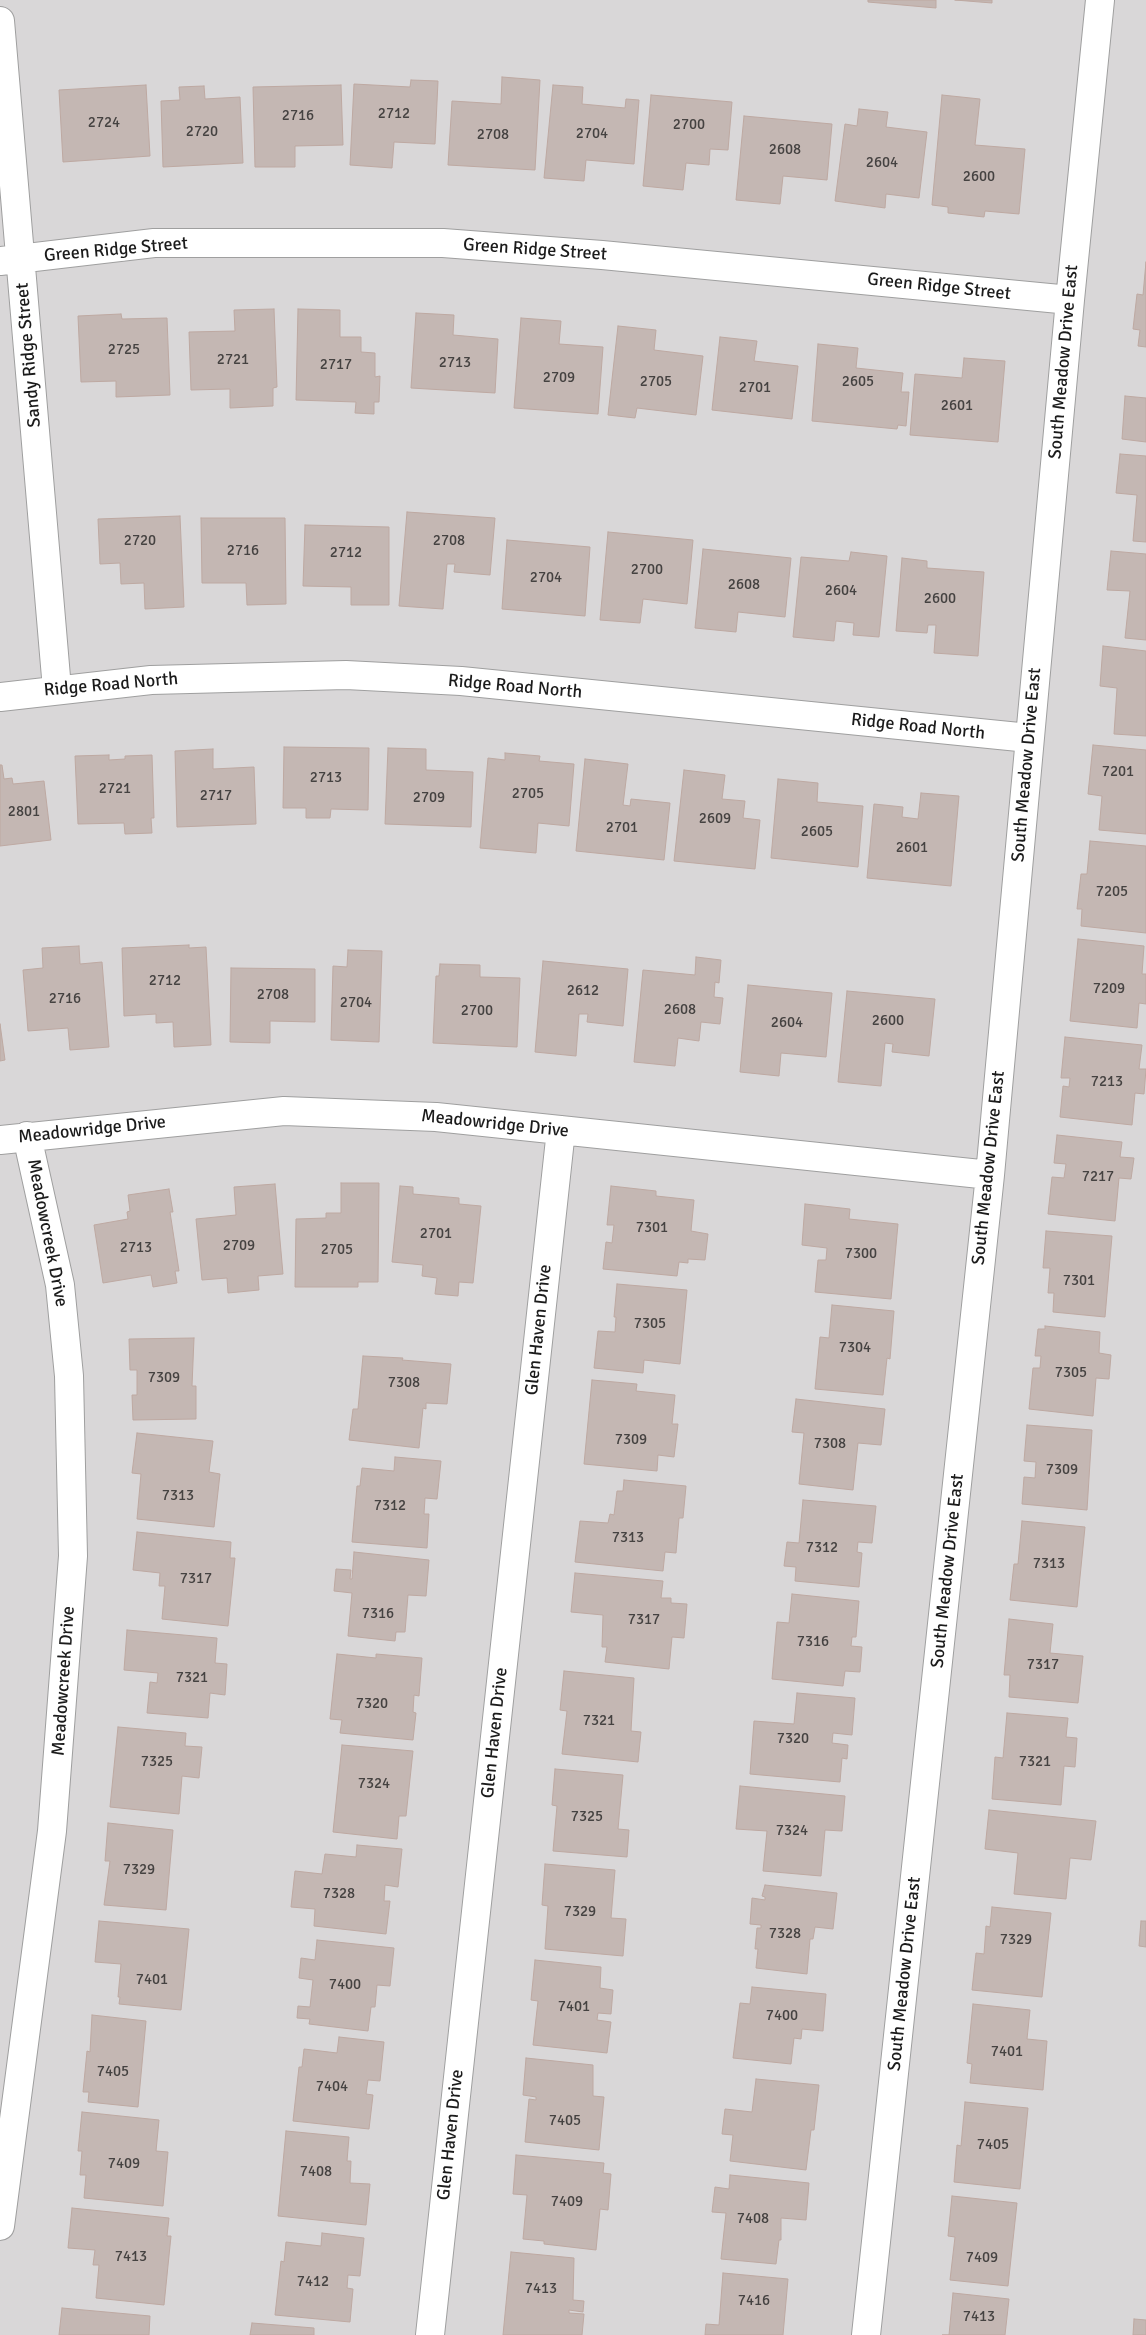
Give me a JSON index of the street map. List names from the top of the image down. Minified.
{"streets":{"street":["Green Ridge Street","Sandy Ridge Street","South Meadow Drive East","Ridge Road North","Meadowridge Drive","Meadowcreek Drive","Glen Haven Drive"]},"crossings":[["Green Ridge Street","Sandy Ridge Street"],["Green Ridge Street","South Meadow Drive East"],["Sandy Ridge Street","Ridge Road North"],["South Meadow Drive East","Ridge Road North"],["South Meadow Drive East","Meadowridge Drive"],["Meadowridge Drive","Meadowcreek Drive"],["Meadowridge Drive","Glen Haven Drive"]],"house_numbers":["2712","2716","2724","2700","2720","2704","2708","2608","2604","2600","2725","2721","2713","2717","2709","2705","2605","2701","2601","2720","2708","2716","2712","2700","2704","2608","2604","2600","7201","2713","2721","2705","2717","2709","2801","2609","2701","2605","2601","7205","2712","7209","2612","2708","2716","2704","2608","2700","2600","2604","7213","7217","7301","2701","2709","2713","2705","7300","7301","7305","7304","7305","7309","7308","7309","7308","7309","7313","7312","7313","7312","7313","7317","7316","7317","7316","7317","7321","7320","7321","7320","7325","7321","7324","7325","7324","7329","7328","7329","7328","7329","7401","7400","7401","7400","7401","7405","7404","7405","7405","7409","7408","7409","7408","7413","7409","7412","7413","7416","7413"]}
